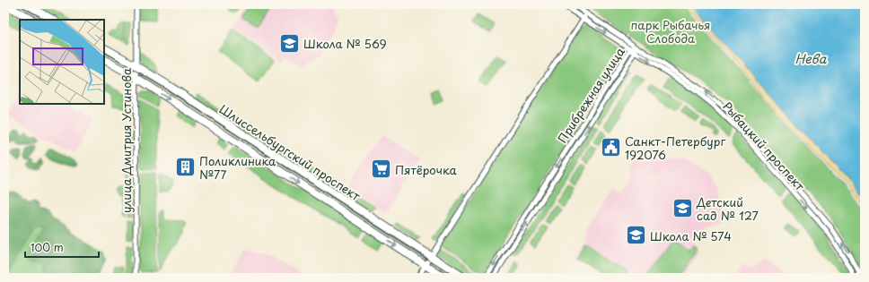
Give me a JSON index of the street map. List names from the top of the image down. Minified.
{"streets":{"main road":["Шлиссельбургский проспект"],"street":["Прибрежная улица","улица Дмитрия Устинова","Рыбацкий проспект"]},"crossings":[["Прибрежная улица","Рыбацкий проспект"],["улица Дмитрия Устинова","Шлиссельбургский проспект"]],"water":["Нева"],"parks":["парк Рыбачья Слобода"],"places":{"school or university":["Школа № 569","Детский сад № 127","Школа № 574"],"public building":["Санкт-Петербург 192076"],"building":["Поликлиника №77"],"supermarket":["Пятёрочка"]},"scale_bar":"100 m"}
